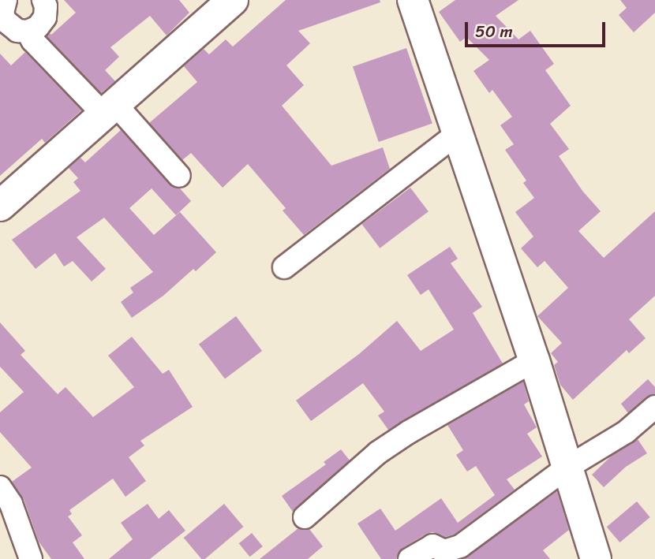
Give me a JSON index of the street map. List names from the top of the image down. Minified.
{"scale_bar":"50 m"}
